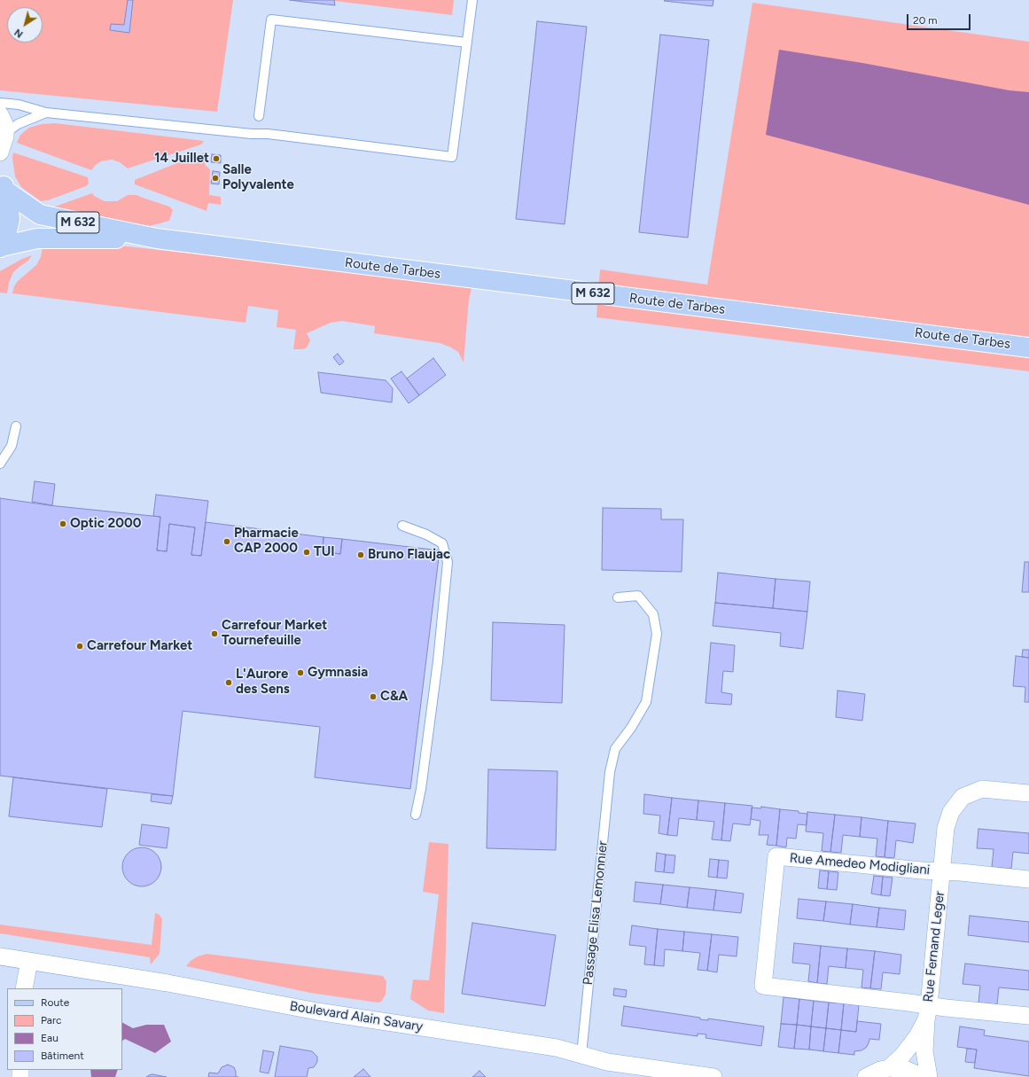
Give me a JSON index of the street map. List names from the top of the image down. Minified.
{"streets":{"main road":["M 632","Route de Tarbes"],"street":["Rue Amedeo Modigliani","Rue Fernand Leger","Boulevard Alain Savary"],"lane":["Passage Elisa Lemonnier"]},"crossings":[["Rue Amedeo Modigliani","Rue Fernand Leger"],["Passage Elisa Lemonnier","Boulevard Alain Savary"]],"places":["14 Juillet","Salle Polyvalente","Optic 2000","Pharmacie CAP 2000","TUI","Bruno Flaujac","Carrefour Market Tournefeuille","Carrefour Market","Gymnasia","L'Aurore des Sens","C&A"],"legend":["Route","Parc","Eau","Bâtiment"],"scale_bar":"20 m","north":"bottom left"}
